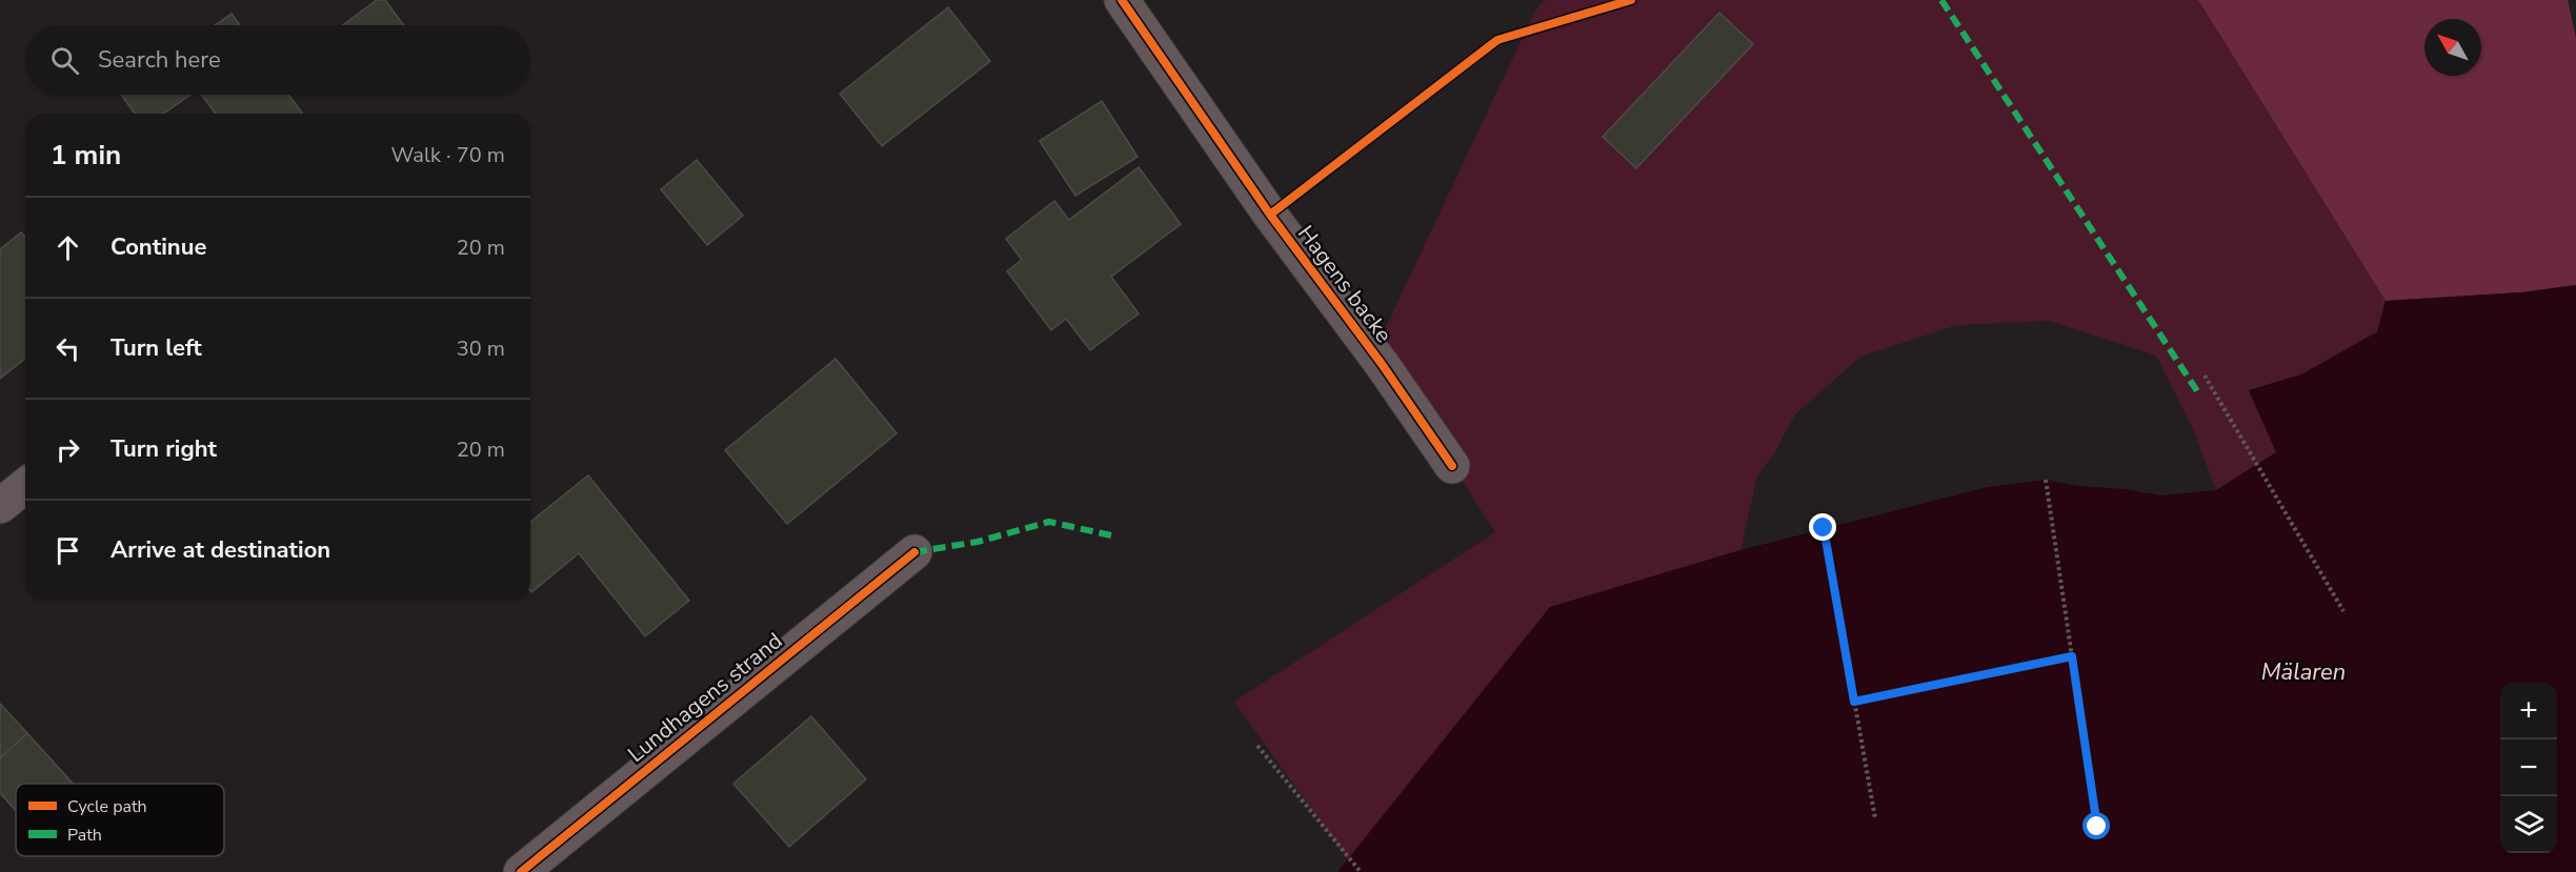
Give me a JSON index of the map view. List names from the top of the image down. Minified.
{"streets":{"street":["Hagens backe","Lundhagens strand"]},"water":["Mälaren"],"legend":["Cycle path","Path"],"north":"top left","page":{"search":"Search here","heading":["1 min","Walk · 70 m"],"list":[["Continue","20 m"],["Turn left","30 m"],["Turn right","20 m"],"Arrive at destination"],"map_buttons":["+","−"]}}
